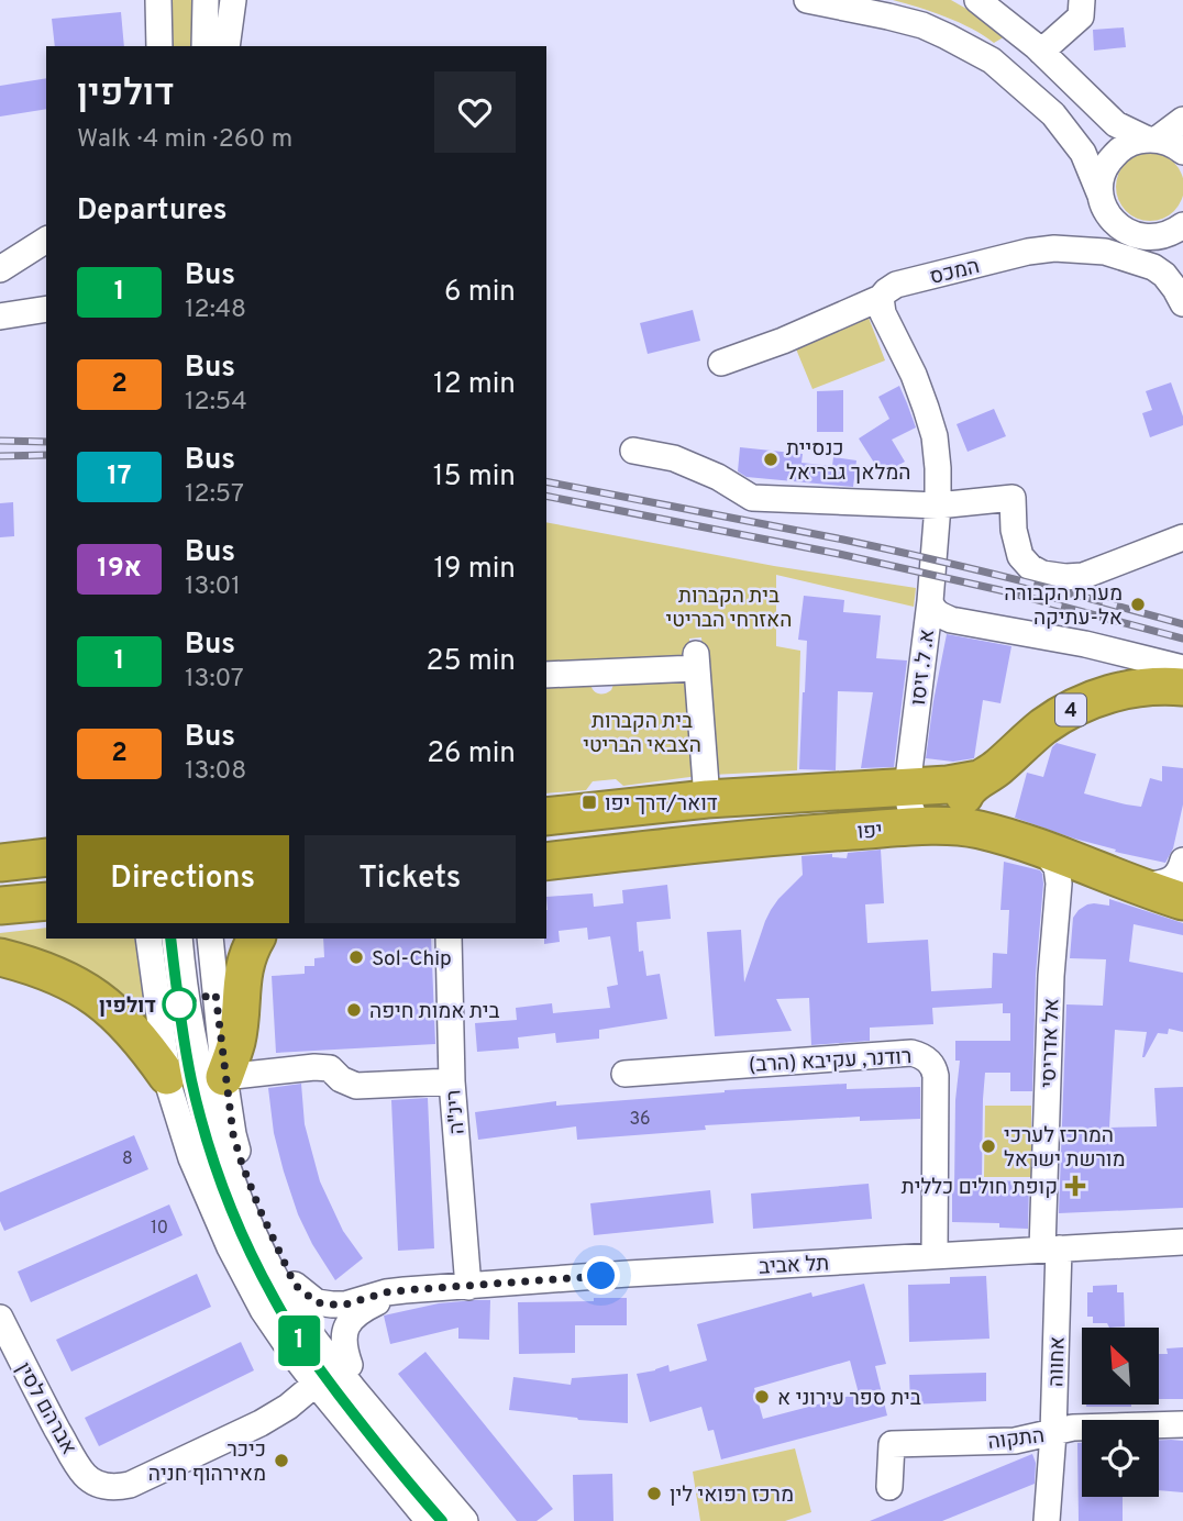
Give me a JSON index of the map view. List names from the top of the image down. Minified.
{"streets":{"highway":["4","יפו"],"street":["המכס","א. ל. זיסו","אל אדריסי","רודנר, עקיבא (הרב)","רינ\"ה","תל אביב","אחווה","אברהם לסין","התקוה"]},"crossings":[["המכס","א. ל. זיסו"],["א. ל. זיסו","יפו"],["4","יפו"],["יפו","אל אדריסי"],["אל אדריסי","תל אביב"],["אל אדריסי","אחווה"],["רודנר, עקיבא (הרב)","תל אביב"],["רינ\"ה","תל אביב"],["תל אביב","אחווה"],["אחווה","התקוה"]],"parks":["בית הקברות האזרחי הבריטי","בית הקברות הצבאי הבריטי"],"places":{"other":["כנסיית המלאך גבריאל","מערת הקבורה אל-עתיקה","Sol-Chip","דולפין","בית אמות חיפה","המרכז לערכי מורשת ישראל","בית ספר עירוני א","כיכר מאירהוף חניה","מרכז רפואי לין"],"transit":["דואר/דרך יפו"],"health":["קופת חולים כללית"]},"lines":["bus line 1"],"house_numbers":["36","8","10"],"north":"top left","page":{"on_map":"1","heading":[["דולפין","Walk · 4 min · 260 m"],"Departures"],"list":[{"mark":"1","name":"Bus","note":"12:48","value":"6 min"},{"mark":"2","name":"Bus","note":"12:54","value":"12 min"},{"mark":"17","name":"Bus","note":"12:57","value":"15 min"},{"mark":"19א","name":"Bus","note":"13:01","value":"19 min"},{"mark":"1","name":"Bus","note":"13:07","value":"25 min"},{"mark":"2","name":"Bus","note":"13:08","value":"26 min"}],"buttons":["Directions","Tickets"]}}
